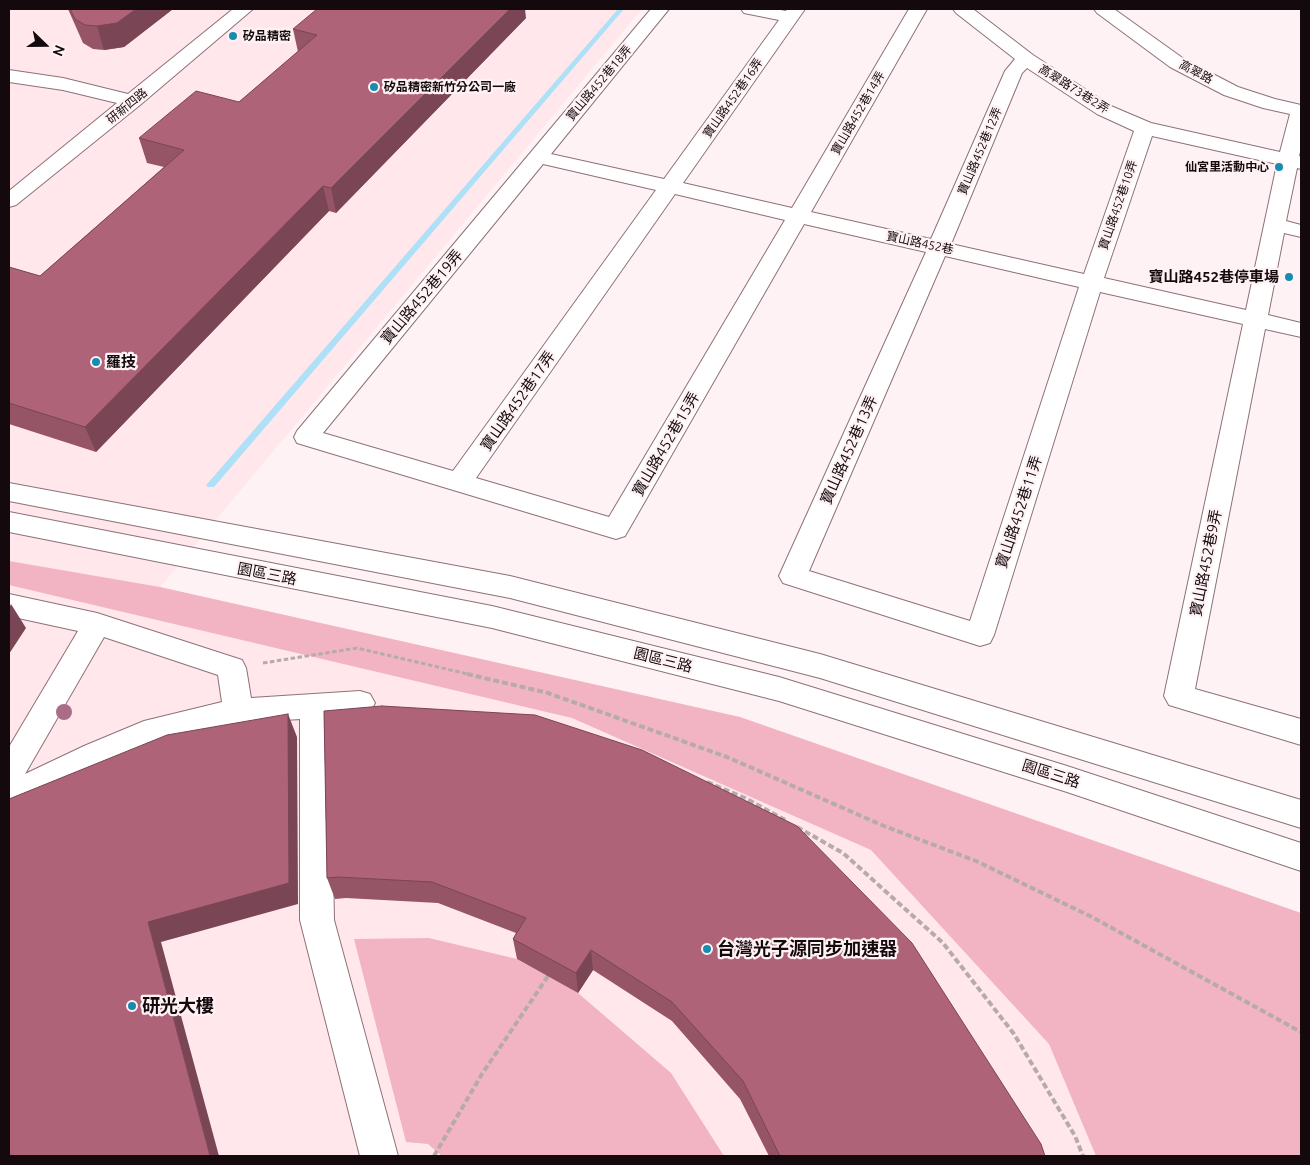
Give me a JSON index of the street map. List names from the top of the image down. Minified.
{"streets":{"street":["高翠路","寶山路452巷18弄","高翠路73巷2弄","寶山路452巷16弄","研新四路","寶山路452巷14弄","寶山路452巷12弄","寶山路452巷10弄","寶山路452巷","寶山路452巷19弄","寶山路452巷17弄","寶山路452巷15弄","寶山路452巷13弄","寶山路452巷11弄","寶山路452巷9弄","園區三路"]},"crossings":[["寶山路452巷18弄","寶山路452巷"],["寶山路452巷18弄","寶山路452巷19弄"],["高翠路73巷2弄","寶山路452巷12弄"],["高翠路73巷2弄","寶山路452巷10弄"],["寶山路452巷16弄","寶山路452巷"],["寶山路452巷16弄","寶山路452巷17弄"],["寶山路452巷14弄","寶山路452巷"],["寶山路452巷14弄","寶山路452巷15弄"],["寶山路452巷12弄","寶山路452巷"],["寶山路452巷12弄","寶山路452巷13弄"],["寶山路452巷10弄","寶山路452巷"],["寶山路452巷10弄","寶山路452巷11弄"],["寶山路452巷","寶山路452巷19弄"],["寶山路452巷","寶山路452巷17弄"],["寶山路452巷","寶山路452巷15弄"],["寶山路452巷","寶山路452巷13弄"],["寶山路452巷","寶山路452巷11弄"],["寶山路452巷","寶山路452巷9弄"],["寶山路452巷19弄","寶山路452巷17弄"],["寶山路452巷19弄","寶山路452巷15弄"],["寶山路452巷17弄","寶山路452巷15弄"],["寶山路452巷13弄","寶山路452巷11弄"]],"places":["矽品精密","矽品精密新竹分公司一廠","仙宮里活動中心","寶山路452巷停車場","羅技","台灣光子源同步加速器","研光大樓"],"north":"right"}
